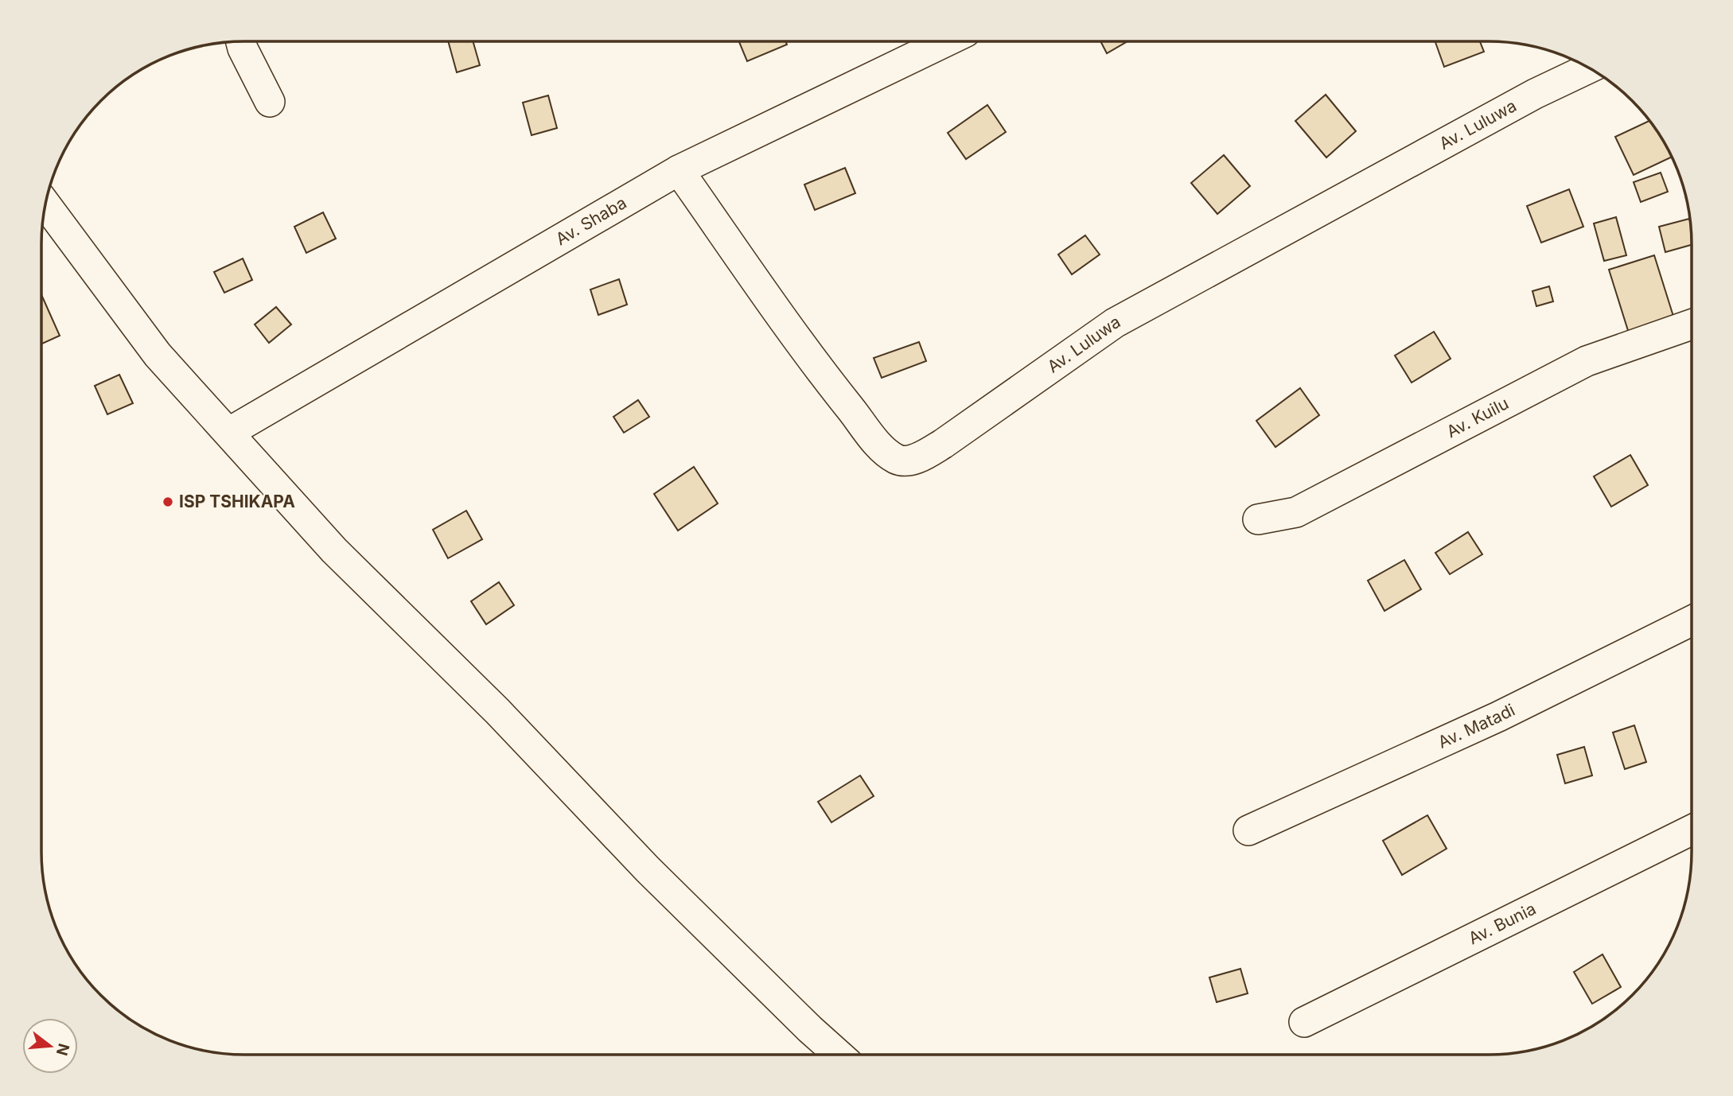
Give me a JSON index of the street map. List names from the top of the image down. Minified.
{"streets":{"street":["Av. Luluwa","Av. Shaba","Av. Kuilu","Av. Matadi","Av. Bunia"]},"crossings":[["Av. Luluwa","Av. Shaba"]],"places":["ISP TSHIKAPA"],"north":"right"}
